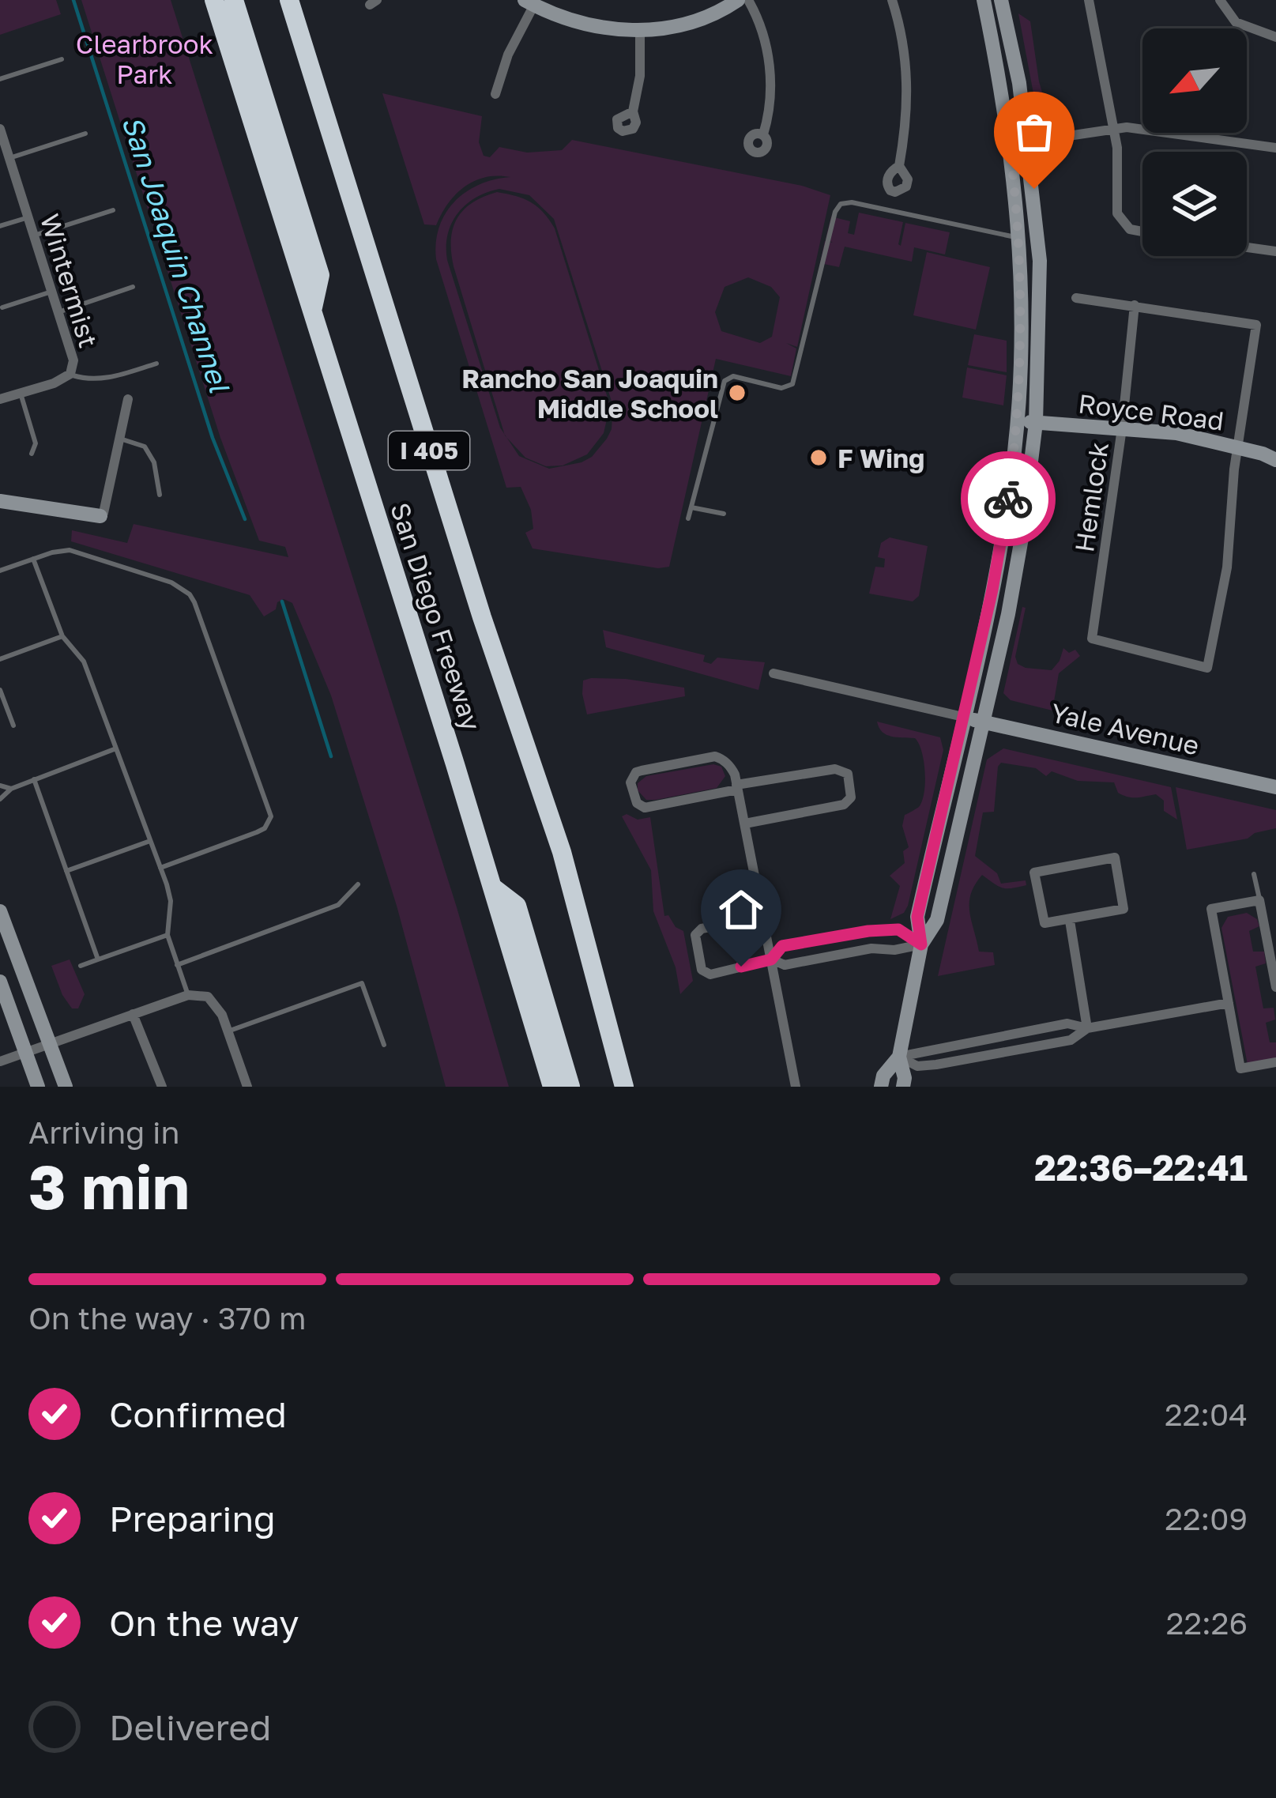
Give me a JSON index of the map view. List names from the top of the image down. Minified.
{"streets":{"highway":["I 405","San Diego Freeway"],"main road":["Royce Road","Yale Avenue"],"street":["Wintermist","Hemlock"]},"crossings":[["Royce Road","Hemlock"]],"water":["San Joaquin Channel"],"parks":["Clearbrook Park"],"places":["Rancho San Joaquin Middle School","F Wing"],"north":"bottom left","page":{"heading":["3 min","Arriving in","22:36–22:41"],"bar":"On the way · 370 m","list":[["Confirmed","22:04"],["Preparing","22:09"],["On the way","22:26"],"Delivered"]}}
